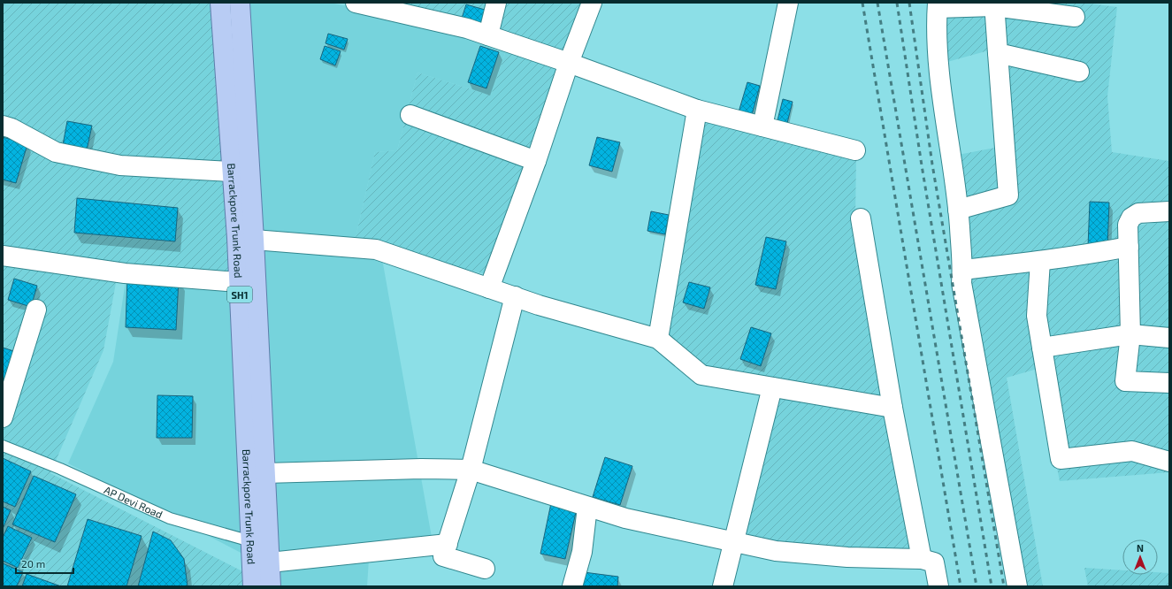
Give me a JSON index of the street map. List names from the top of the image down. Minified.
{"streets":{"main road":["Barrackpore Trunk Road","SH1"],"lane":["AP Devi Road"]},"crossings":[["Barrackpore Trunk Road","AP Devi Road"]],"scale_bar":"20 m","north":"top"}
